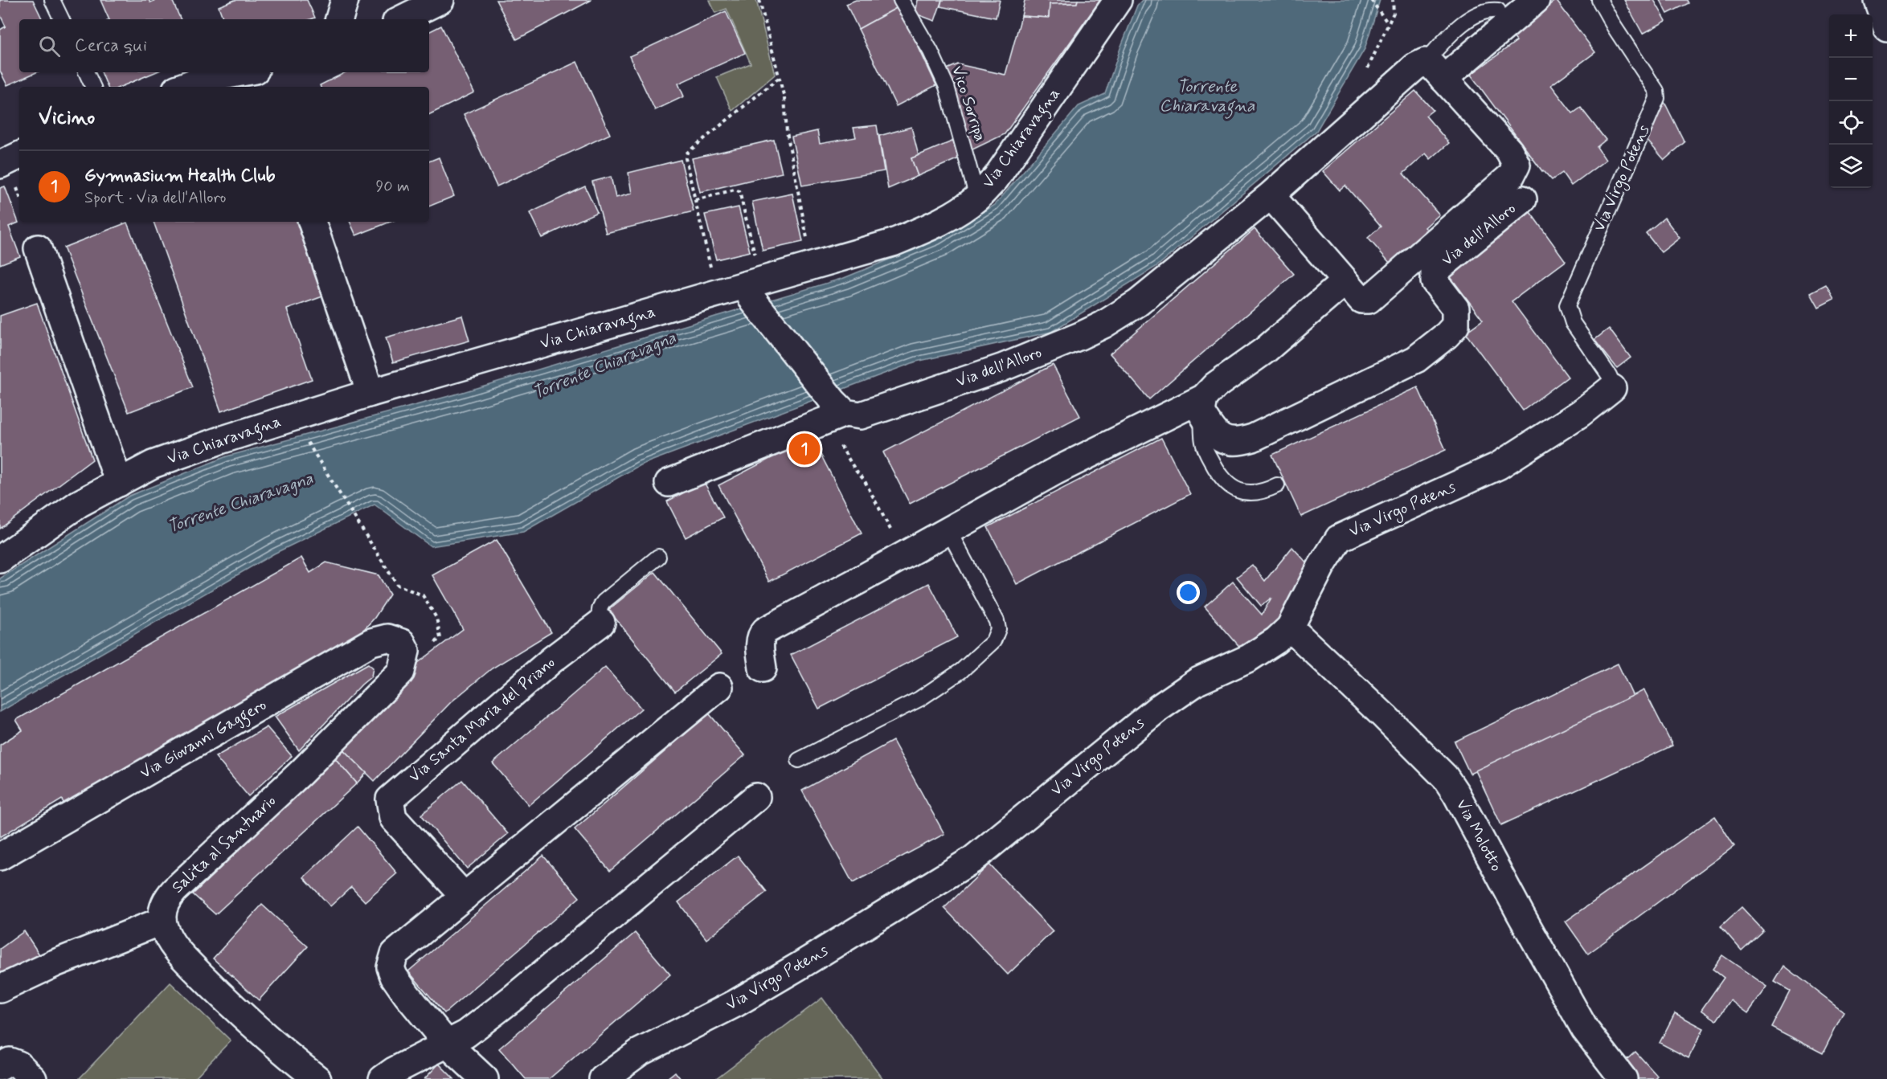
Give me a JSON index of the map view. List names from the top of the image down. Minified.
{"streets":{"street":["Via Chiaravagna","Via Virgo Potens","Via dell'Alloro","Via Santa Maria del Priano","Via Giovanni Gaggero","Via Molotto","Salita al Santuario"],"lane":["Vico Sorripa"]},"crossings":[["Vico Sorripa","Via Chiaravagna"],["Via Virgo Potens","Via Molotto"],["Via Giovanni Gaggero","Salita al Santuario"]],"water":["Torrente Chiaravagna"],"page":{"map_buttons":["+","−"],"search":"Cerca qui","heading":"Vicino","list":[{"mark":"1","name":"Gymnasium Health Club","note":"Sport · Via dell'Alloro","value":"90 m"}],"pins":"1"}}
